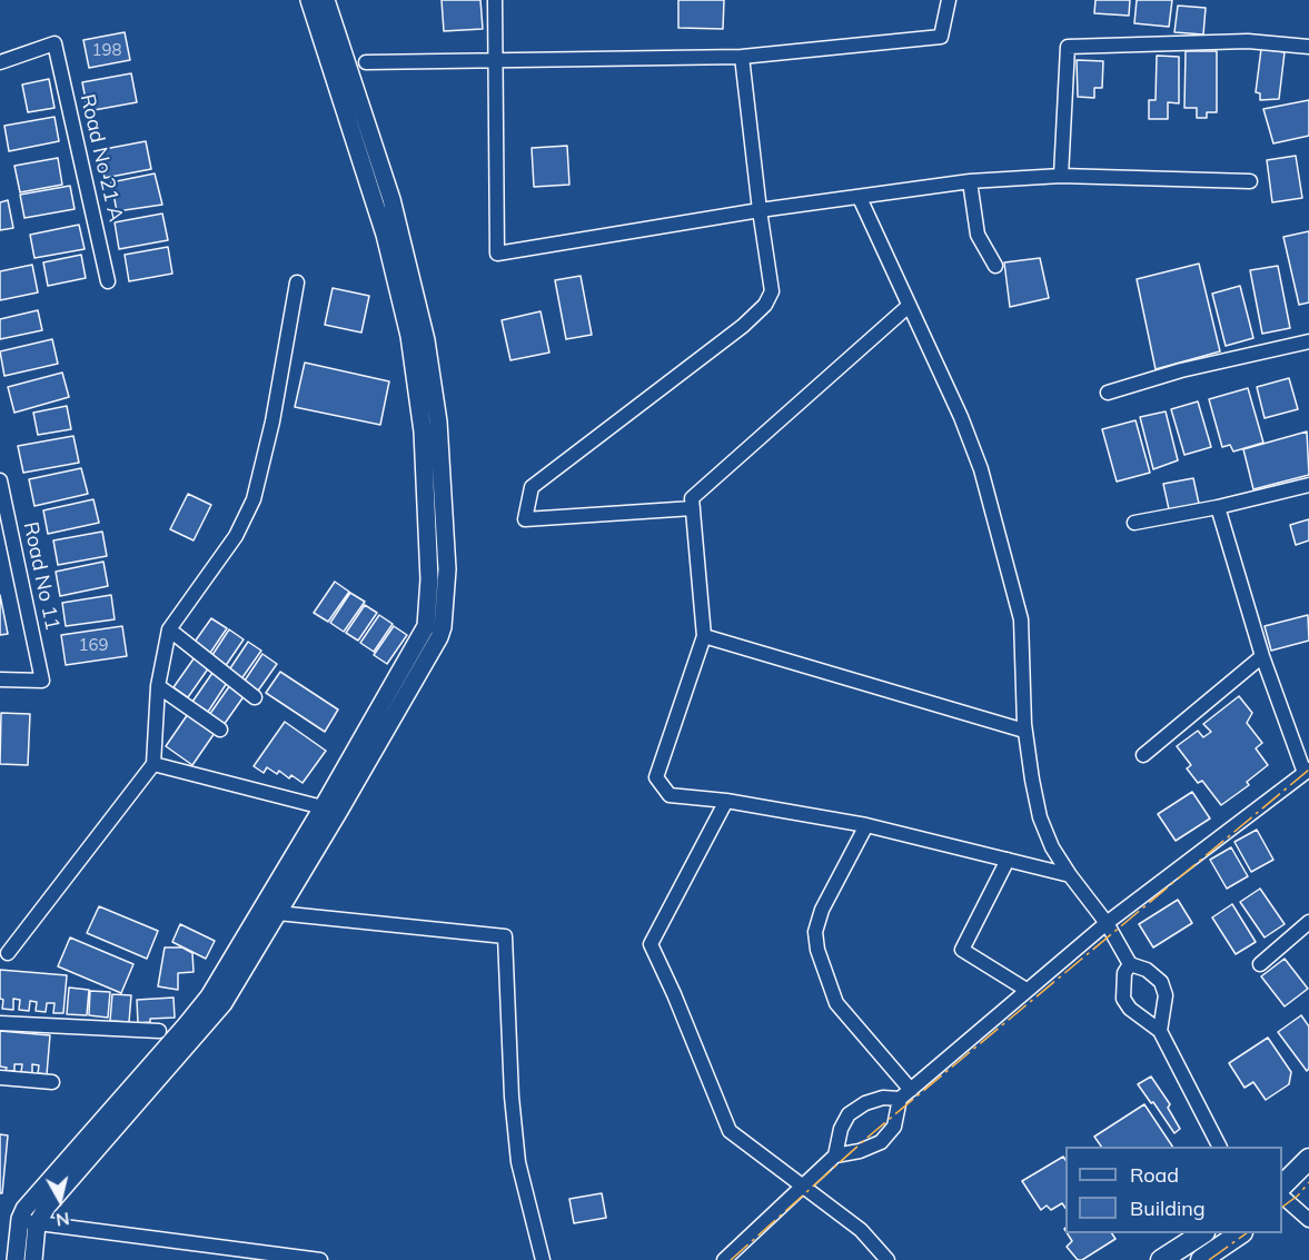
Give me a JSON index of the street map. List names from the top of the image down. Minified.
{"streets":{"street":["Road No 21 A","Road No 11"]},"house_numbers":["198","169"],"legend":["Road","Building"],"north":"bottom"}
